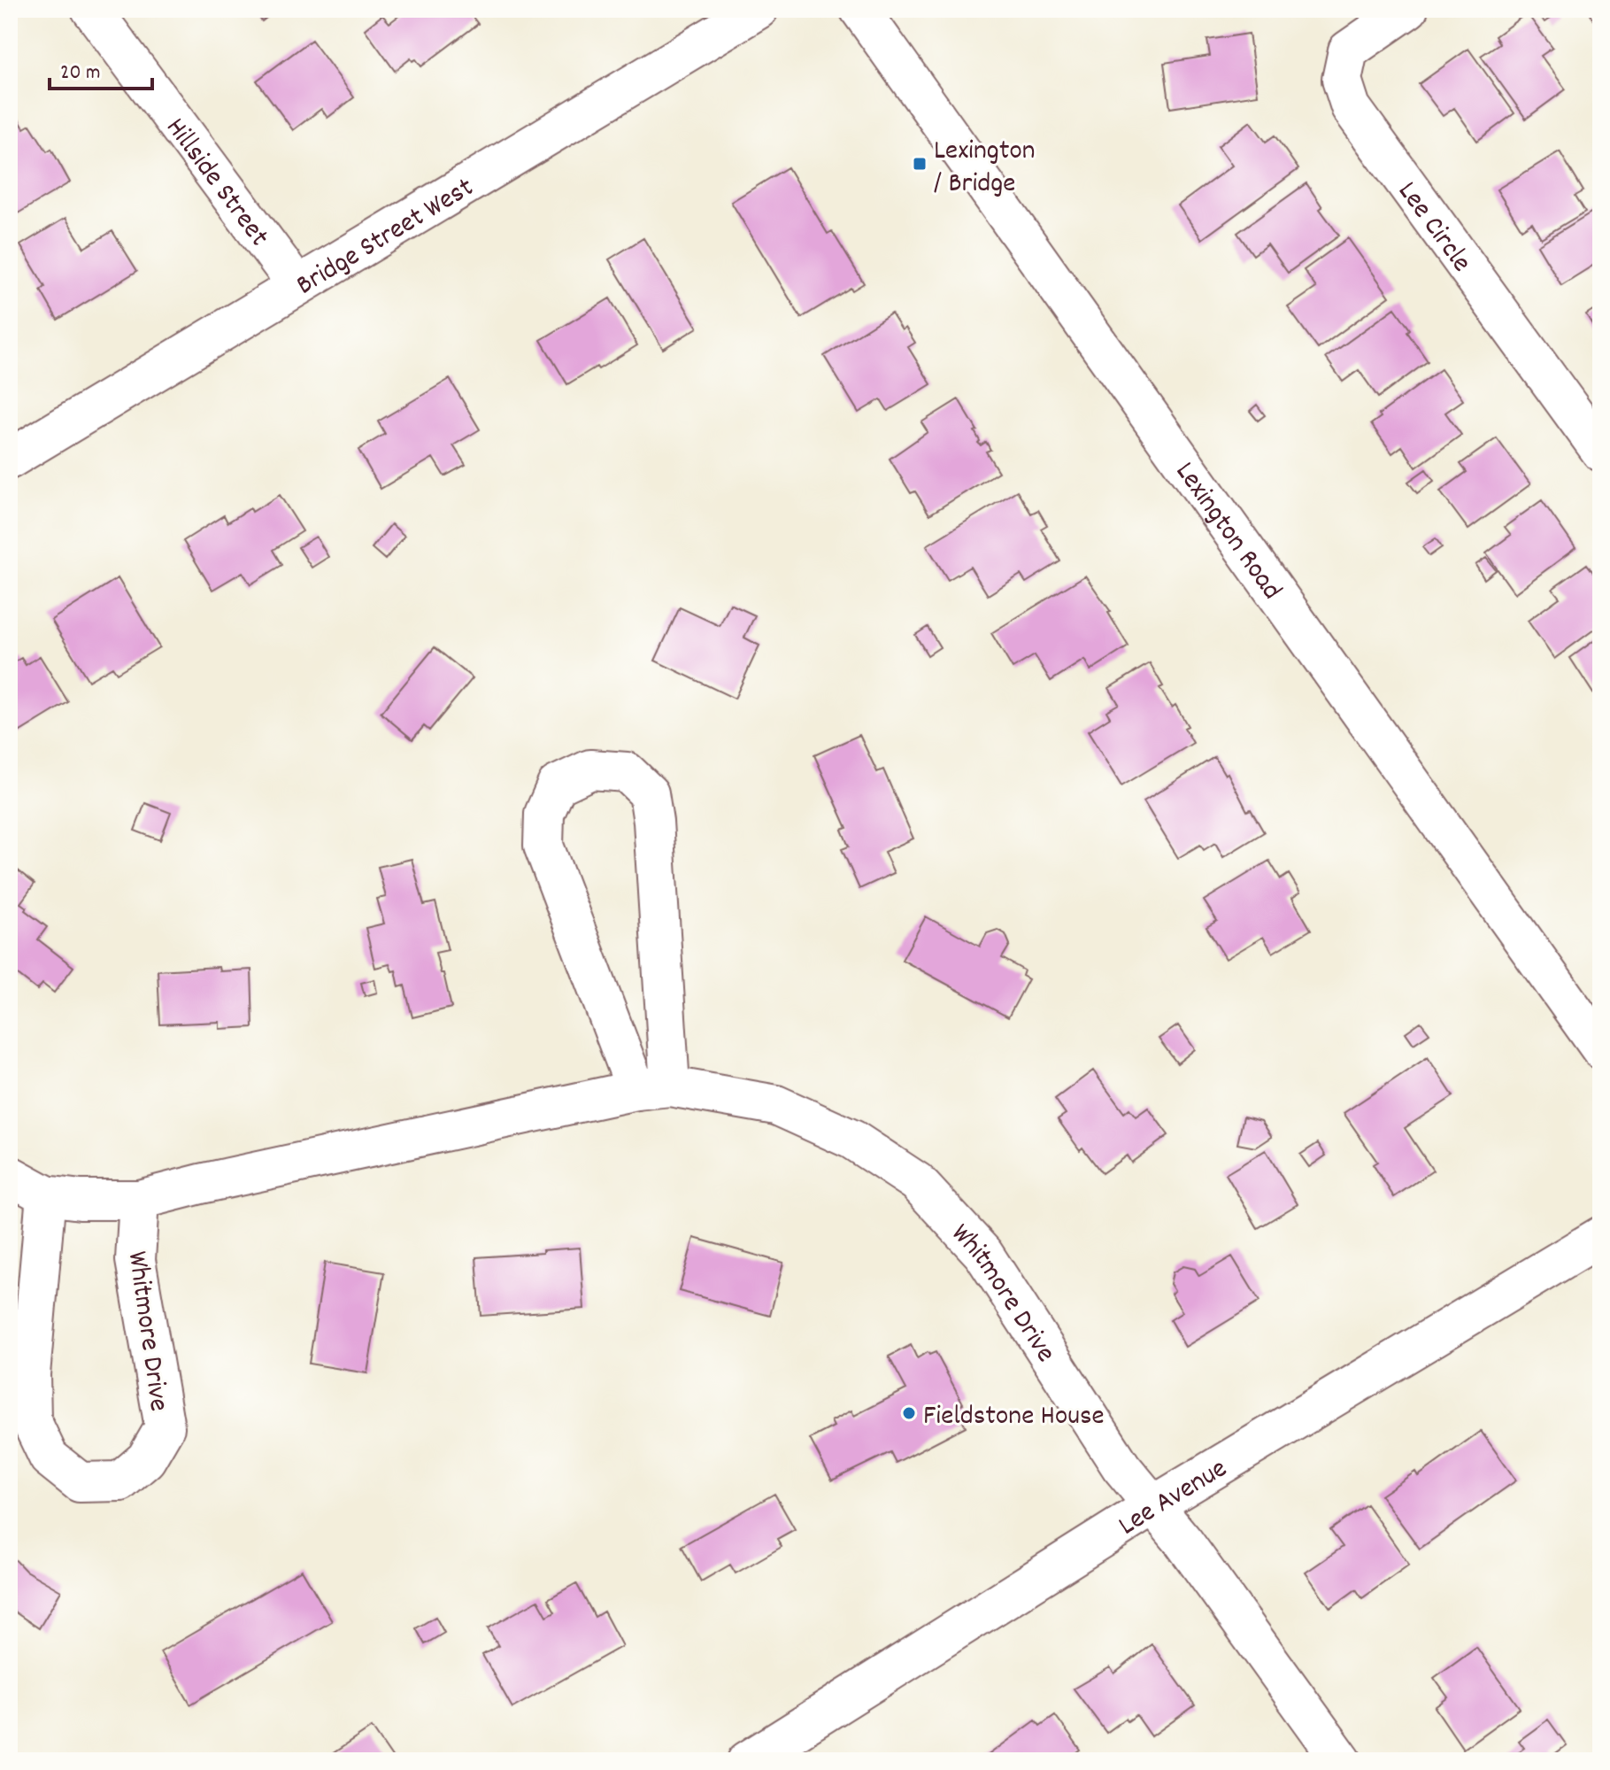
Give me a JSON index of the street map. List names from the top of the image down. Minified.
{"streets":{"street":["Hillside Street","Lee Circle","Bridge Street West","Lexington Road","Whitmore Drive","Lee Avenue"]},"crossings":[["Hillside Street","Bridge Street West"],["Whitmore Drive","Lee Avenue"]],"places":{"transit":["Lexington / Bridge"],"other":["Fieldstone House"]},"scale_bar":"20 m"}
